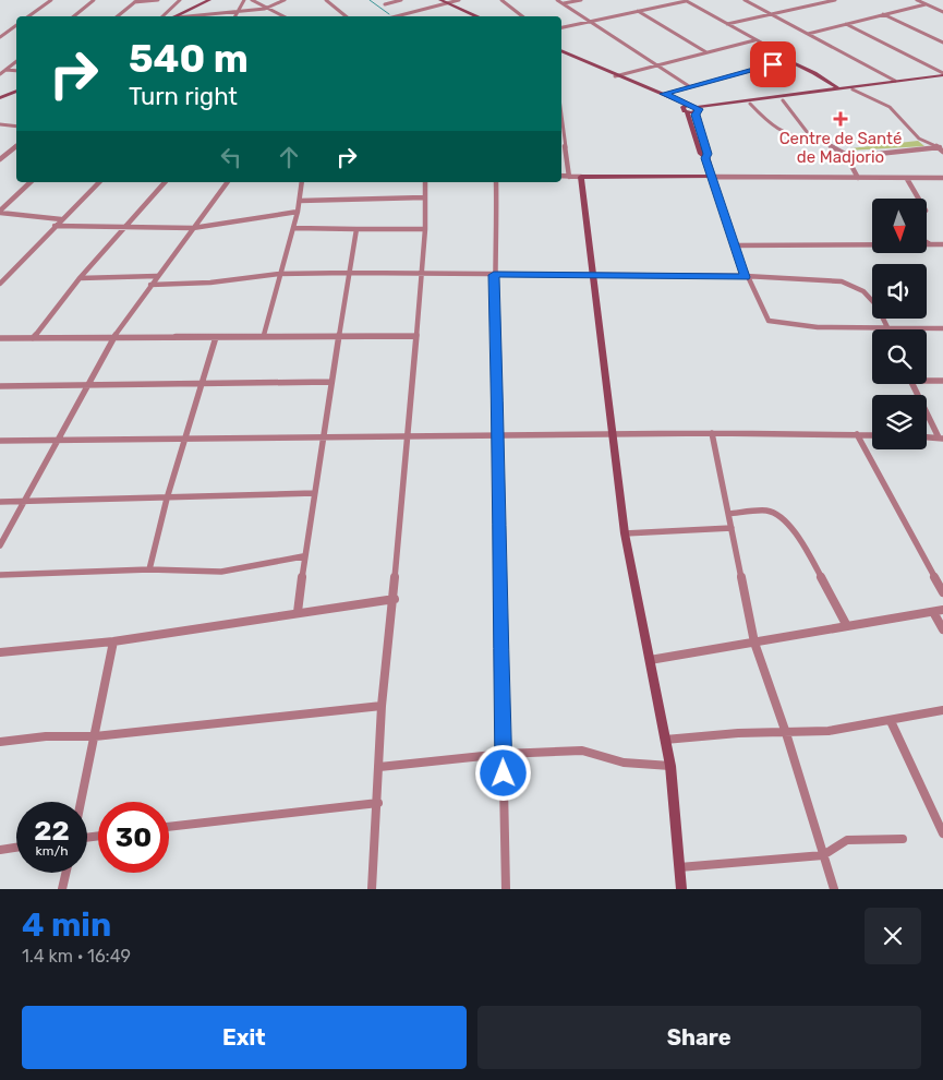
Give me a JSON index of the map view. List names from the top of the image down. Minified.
{"places":{"health":["Centre de Santé de Madjorio"]},"north":"bottom","page":{"turn":["540 m","Turn right"],"speed":"22 km/h","limit":"30","heading":["4 min","1.4 km · 16:49"],"buttons":["Exit","Share"]}}
